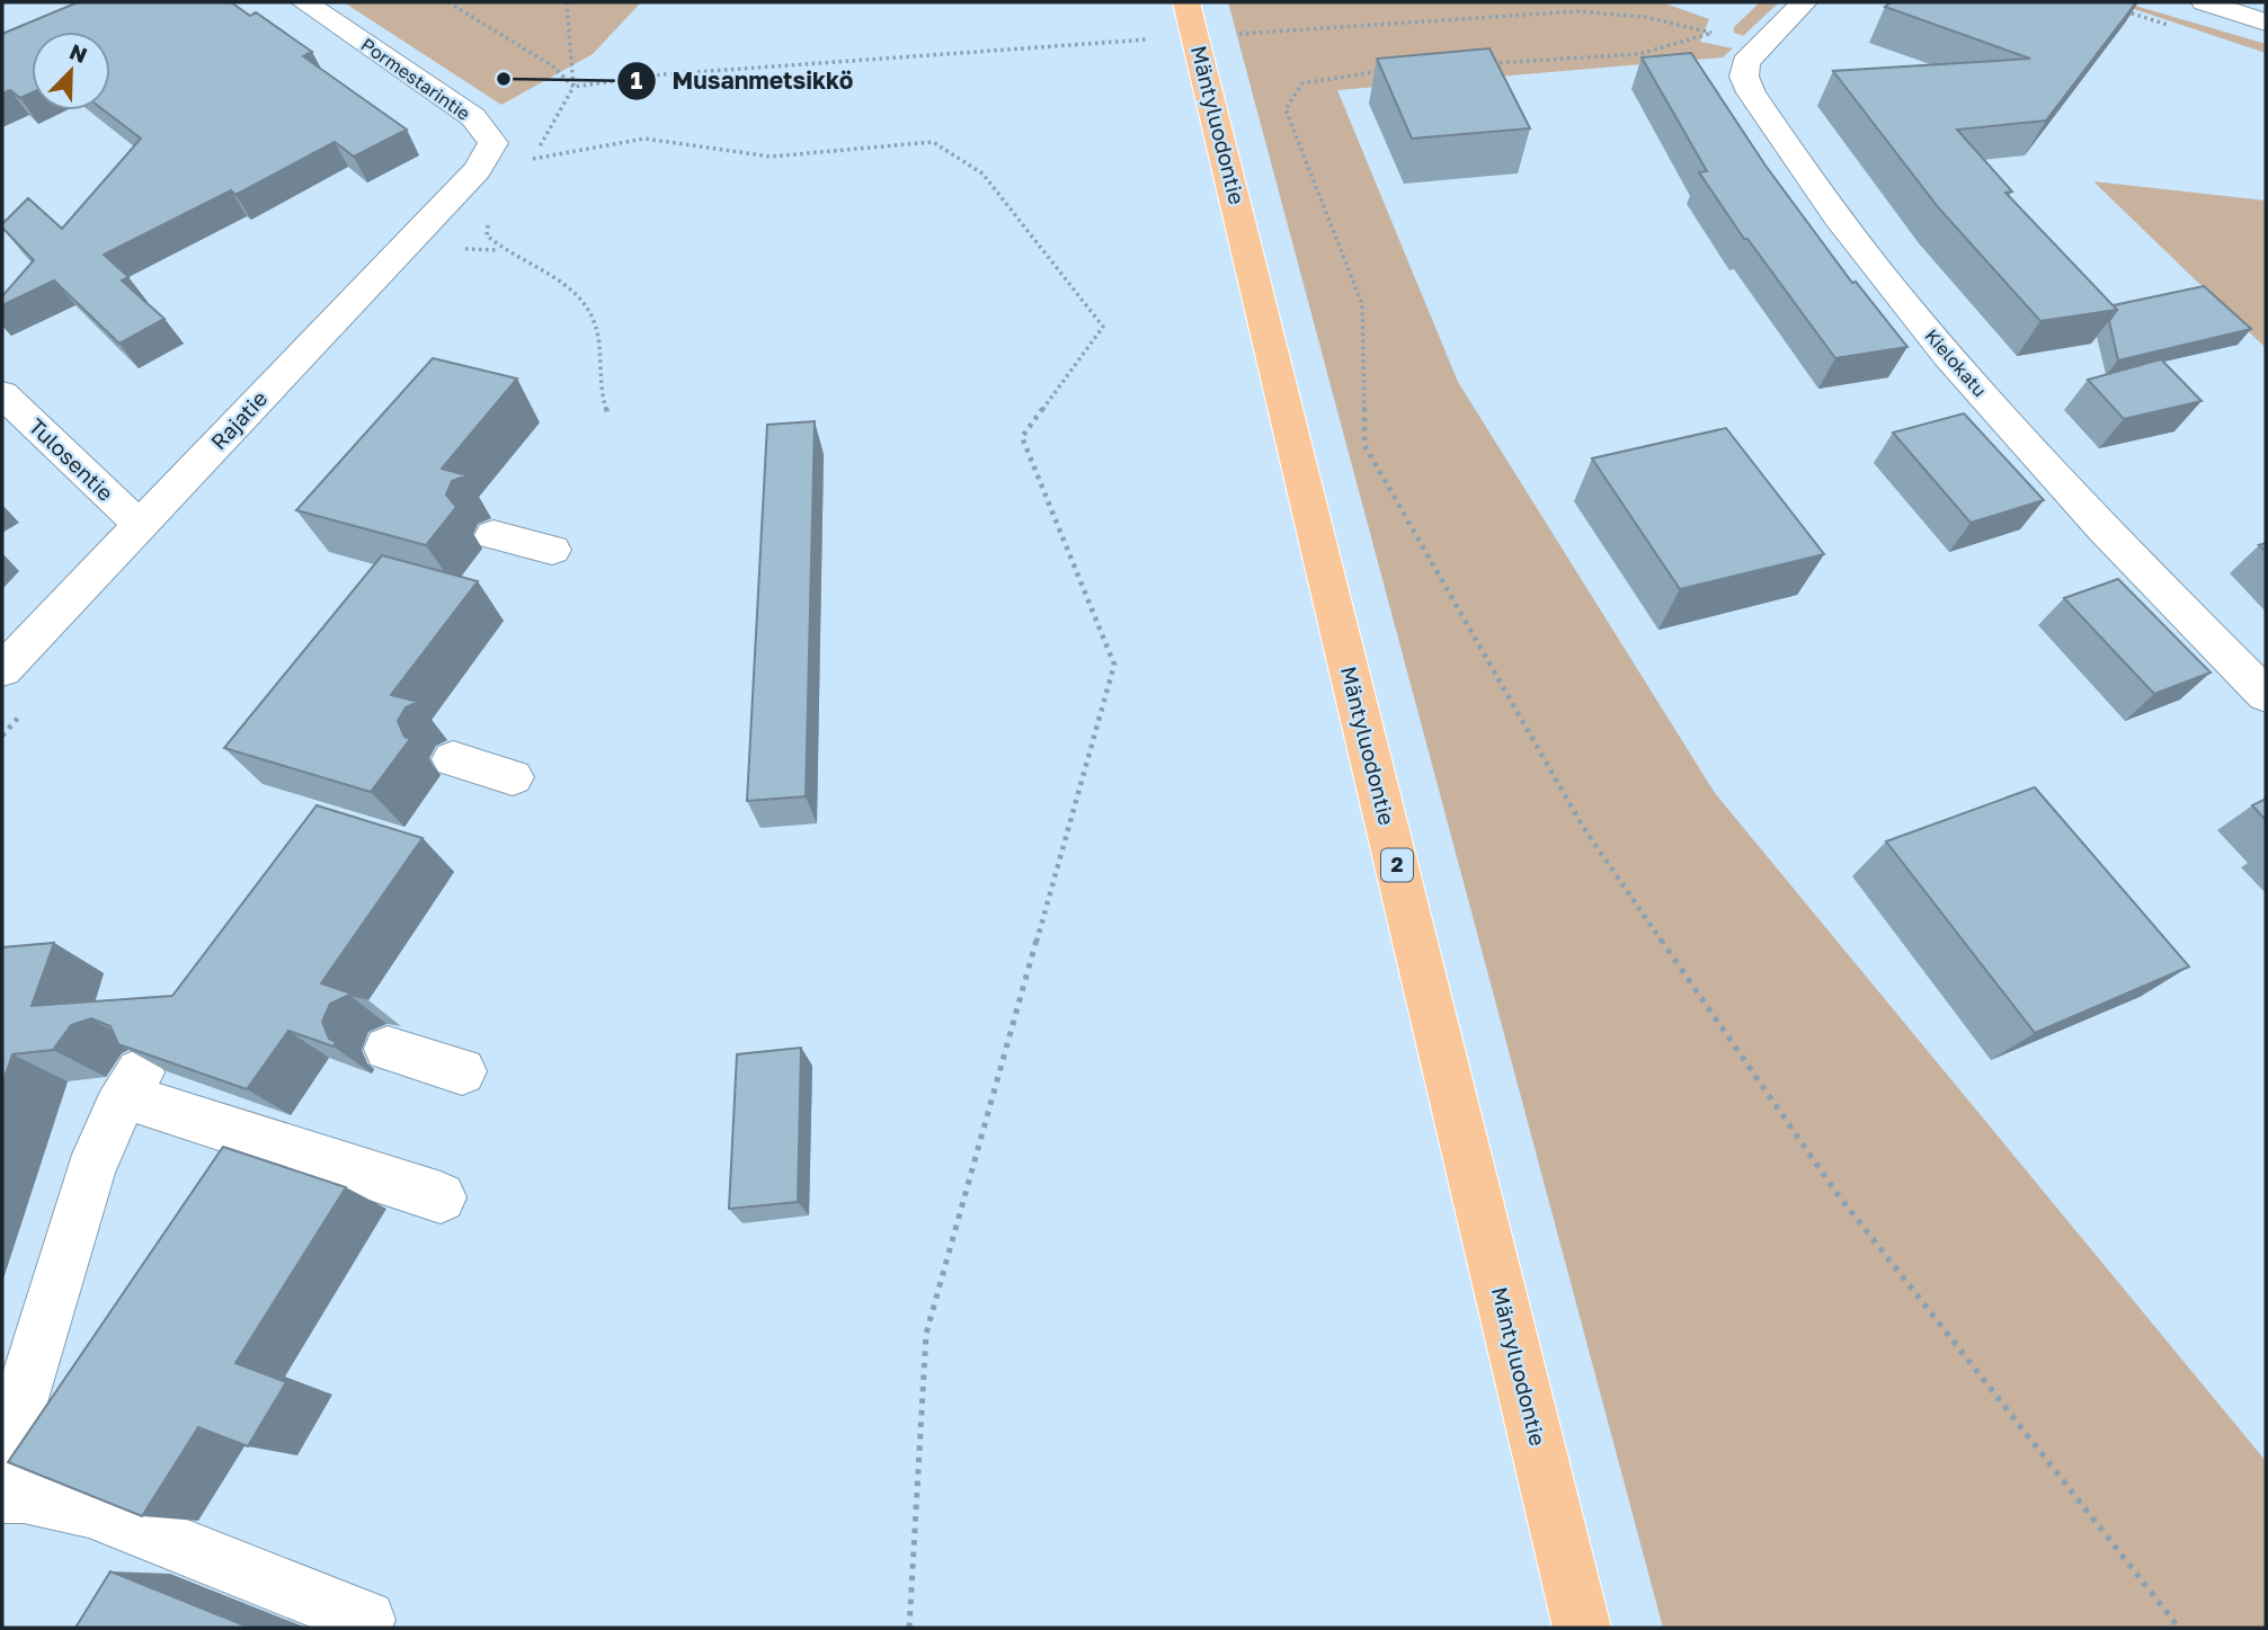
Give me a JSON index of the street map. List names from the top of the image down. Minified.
{"streets":{"highway":["Mäntyluodontie","2"],"street":["Pormestarintie","Kielokatu","Rajatie","Tulosentie"]},"crossings":[["Pormestarintie","Rajatie"],["Rajatie","Tulosentie"]],"places":["Musanmetsikkö"],"north":"top right"}
